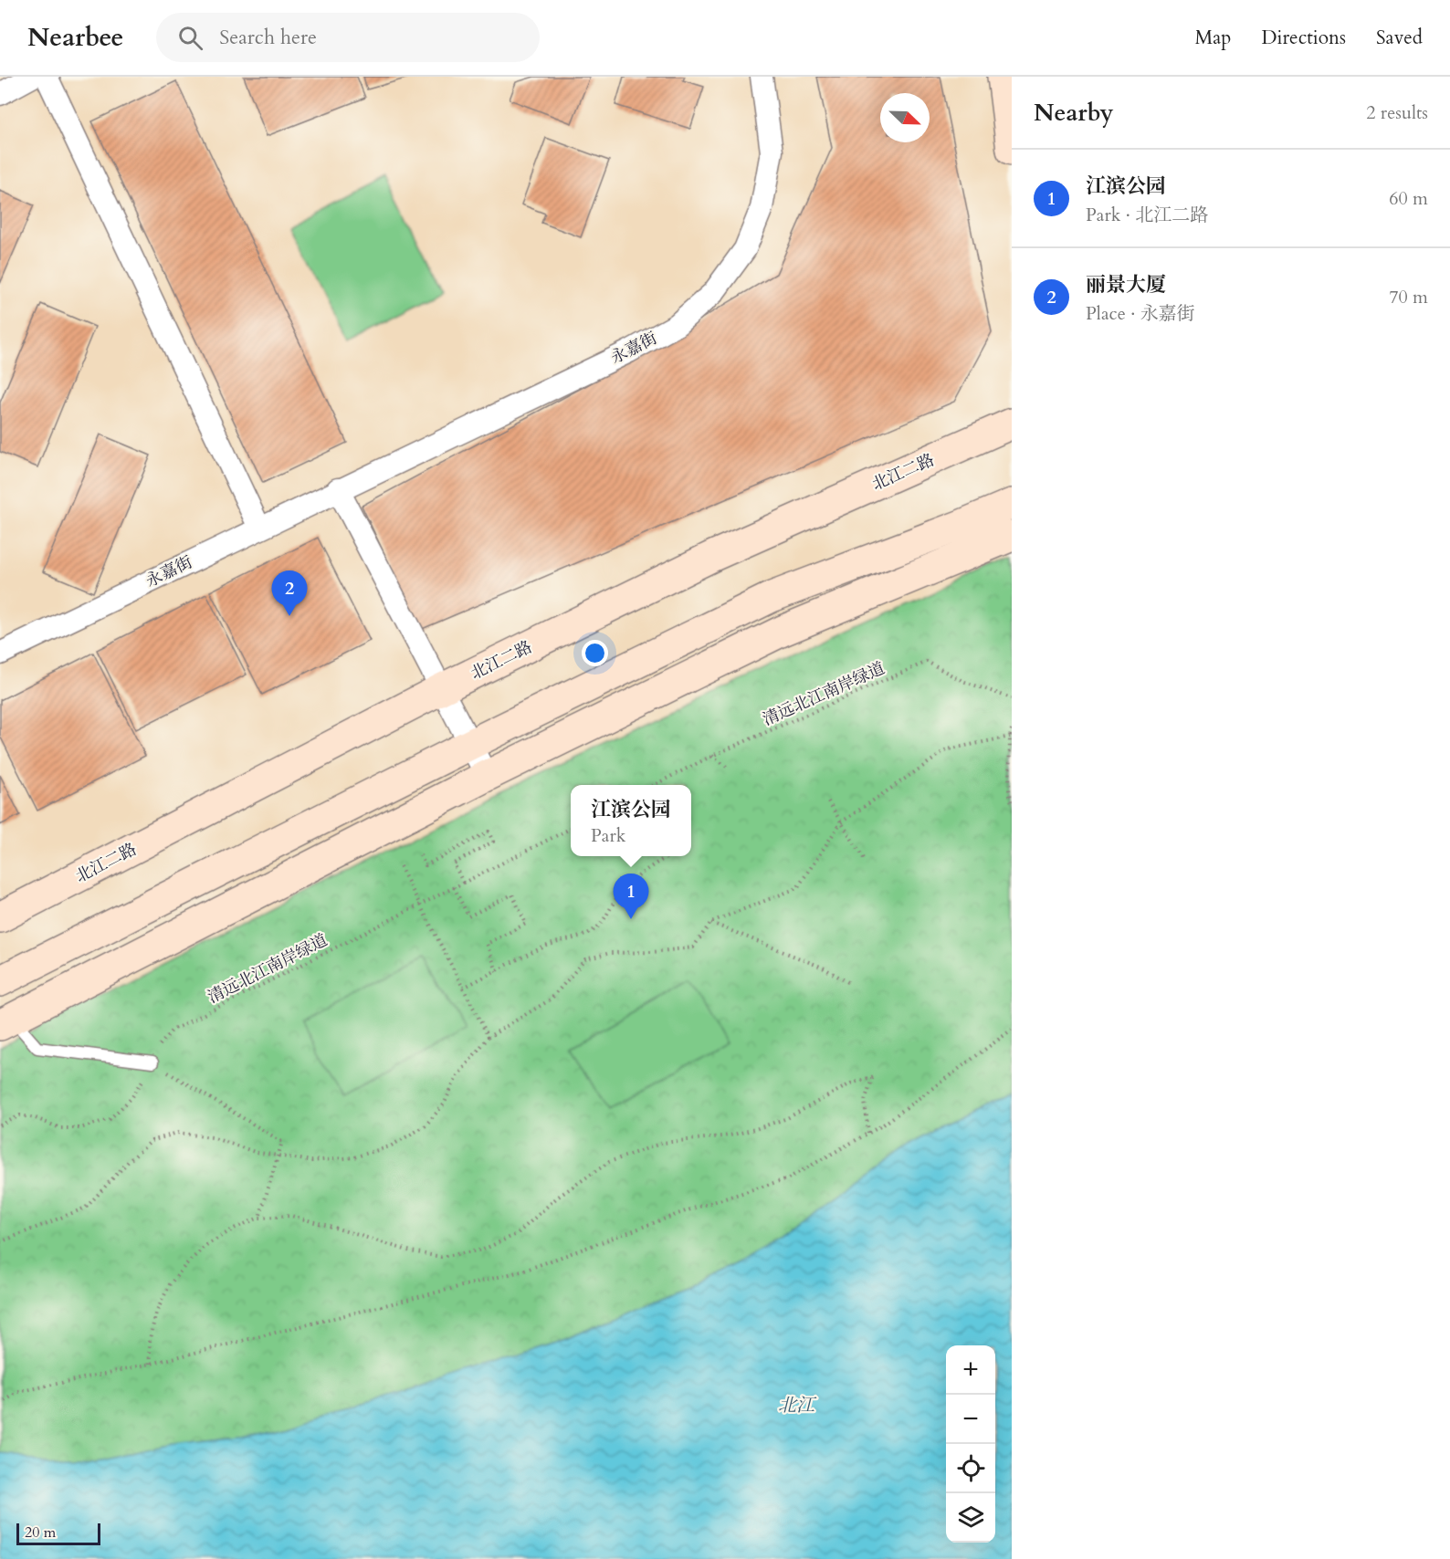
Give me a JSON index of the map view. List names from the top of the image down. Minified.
{"streets":{"main road":["北江二路"],"street":["永嘉街"],"path":["清远北江南岸绿道"]},"water":["北江"],"scale_bar":"20 m","north":"bottom right","page":{"header":"Nearbee","search":"Search here","nav":["Map","Directions","Saved"],"heading":["Nearby","2 results"],"list":[{"mark":"1","name":"江滨公园","note":"Park · 北江二路","value":"60 m"},{"mark":"2","name":"丽景大厦","note":"Place · 永嘉街","value":"70 m"}],"pins":["2","1"],"popup":["江滨公园","Park"],"map_buttons":["+","−"],"scale":"20 m"}}
